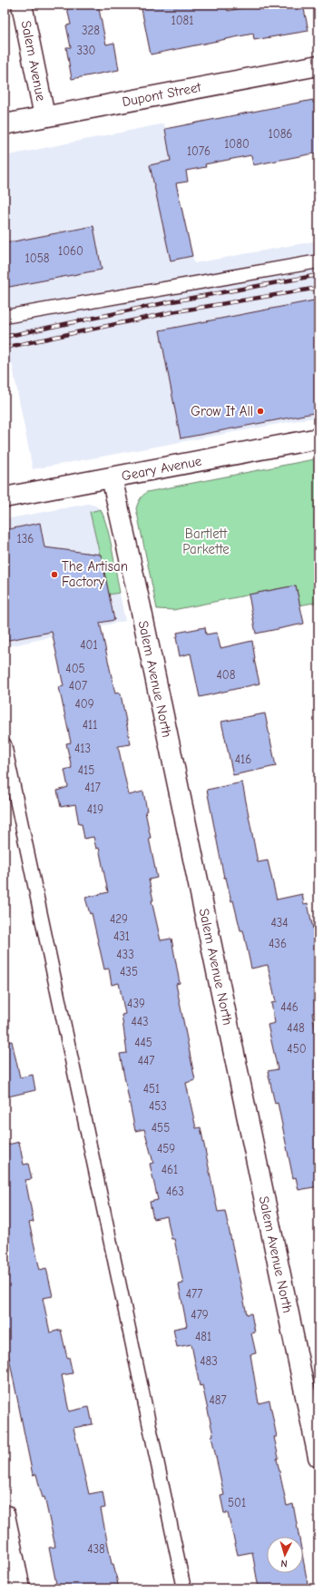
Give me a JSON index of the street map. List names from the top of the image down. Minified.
{"streets":{"street":["Salem Avenue","Dupont Street","Geary Avenue","Salem Avenue North"]},"crossings":[["Salem Avenue","Dupont Street"],["Geary Avenue","Salem Avenue North"]],"parks":["Bartlett Parkette"],"places":["Grow It All","The Artisan Factory"],"house_numbers":["1081","328","330","1086","1080","1076","1060","1058","136","401","405","408","407","409","411","413","416","415","417","419","429","434","431","436","433","435","439","446","443","448","445","450","447","451","453","455","459","461","463","477","479","481","483","487","501","438"],"north":"bottom"}
